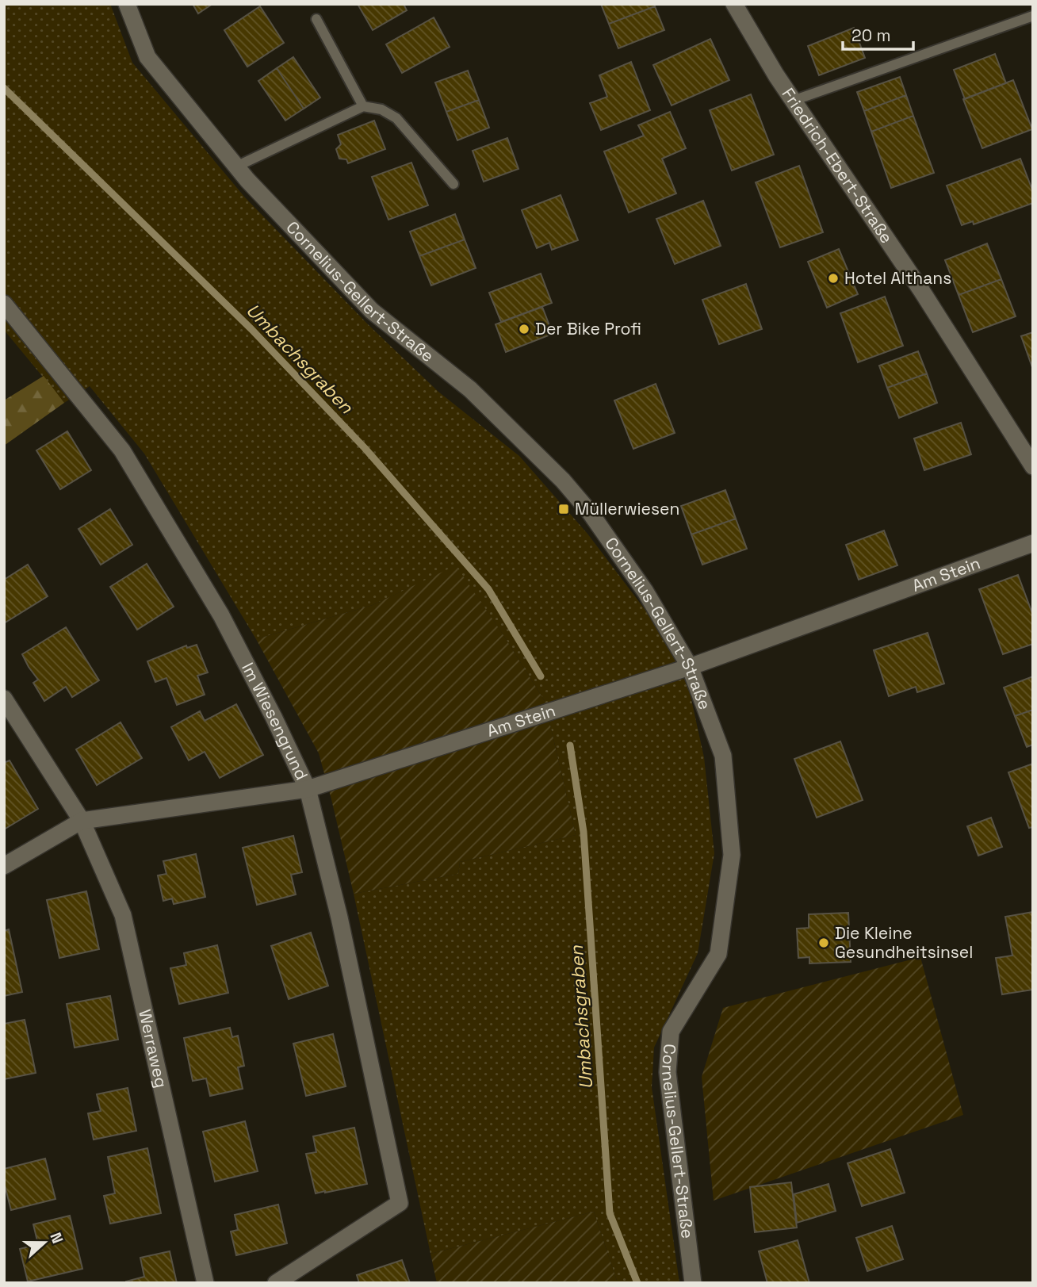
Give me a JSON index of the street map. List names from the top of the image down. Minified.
{"streets":{"street":["Friedrich-Ebert-Straße","Cornelius-Gellert-Straße","Am Stein","Im Wiesengrund","Werraweg"]},"crossings":[["Cornelius-Gellert-Straße","Am Stein"],["Am Stein","Im Wiesengrund"],["Am Stein","Werraweg"]],"water":["Umbachsgraben"],"places":{"other":["Hotel Althans","Der Bike Profi","Die Kleine Gesundheitsinsel"],"transit":["Müllerwiesen"]},"scale_bar":"20 m","north":"right"}
